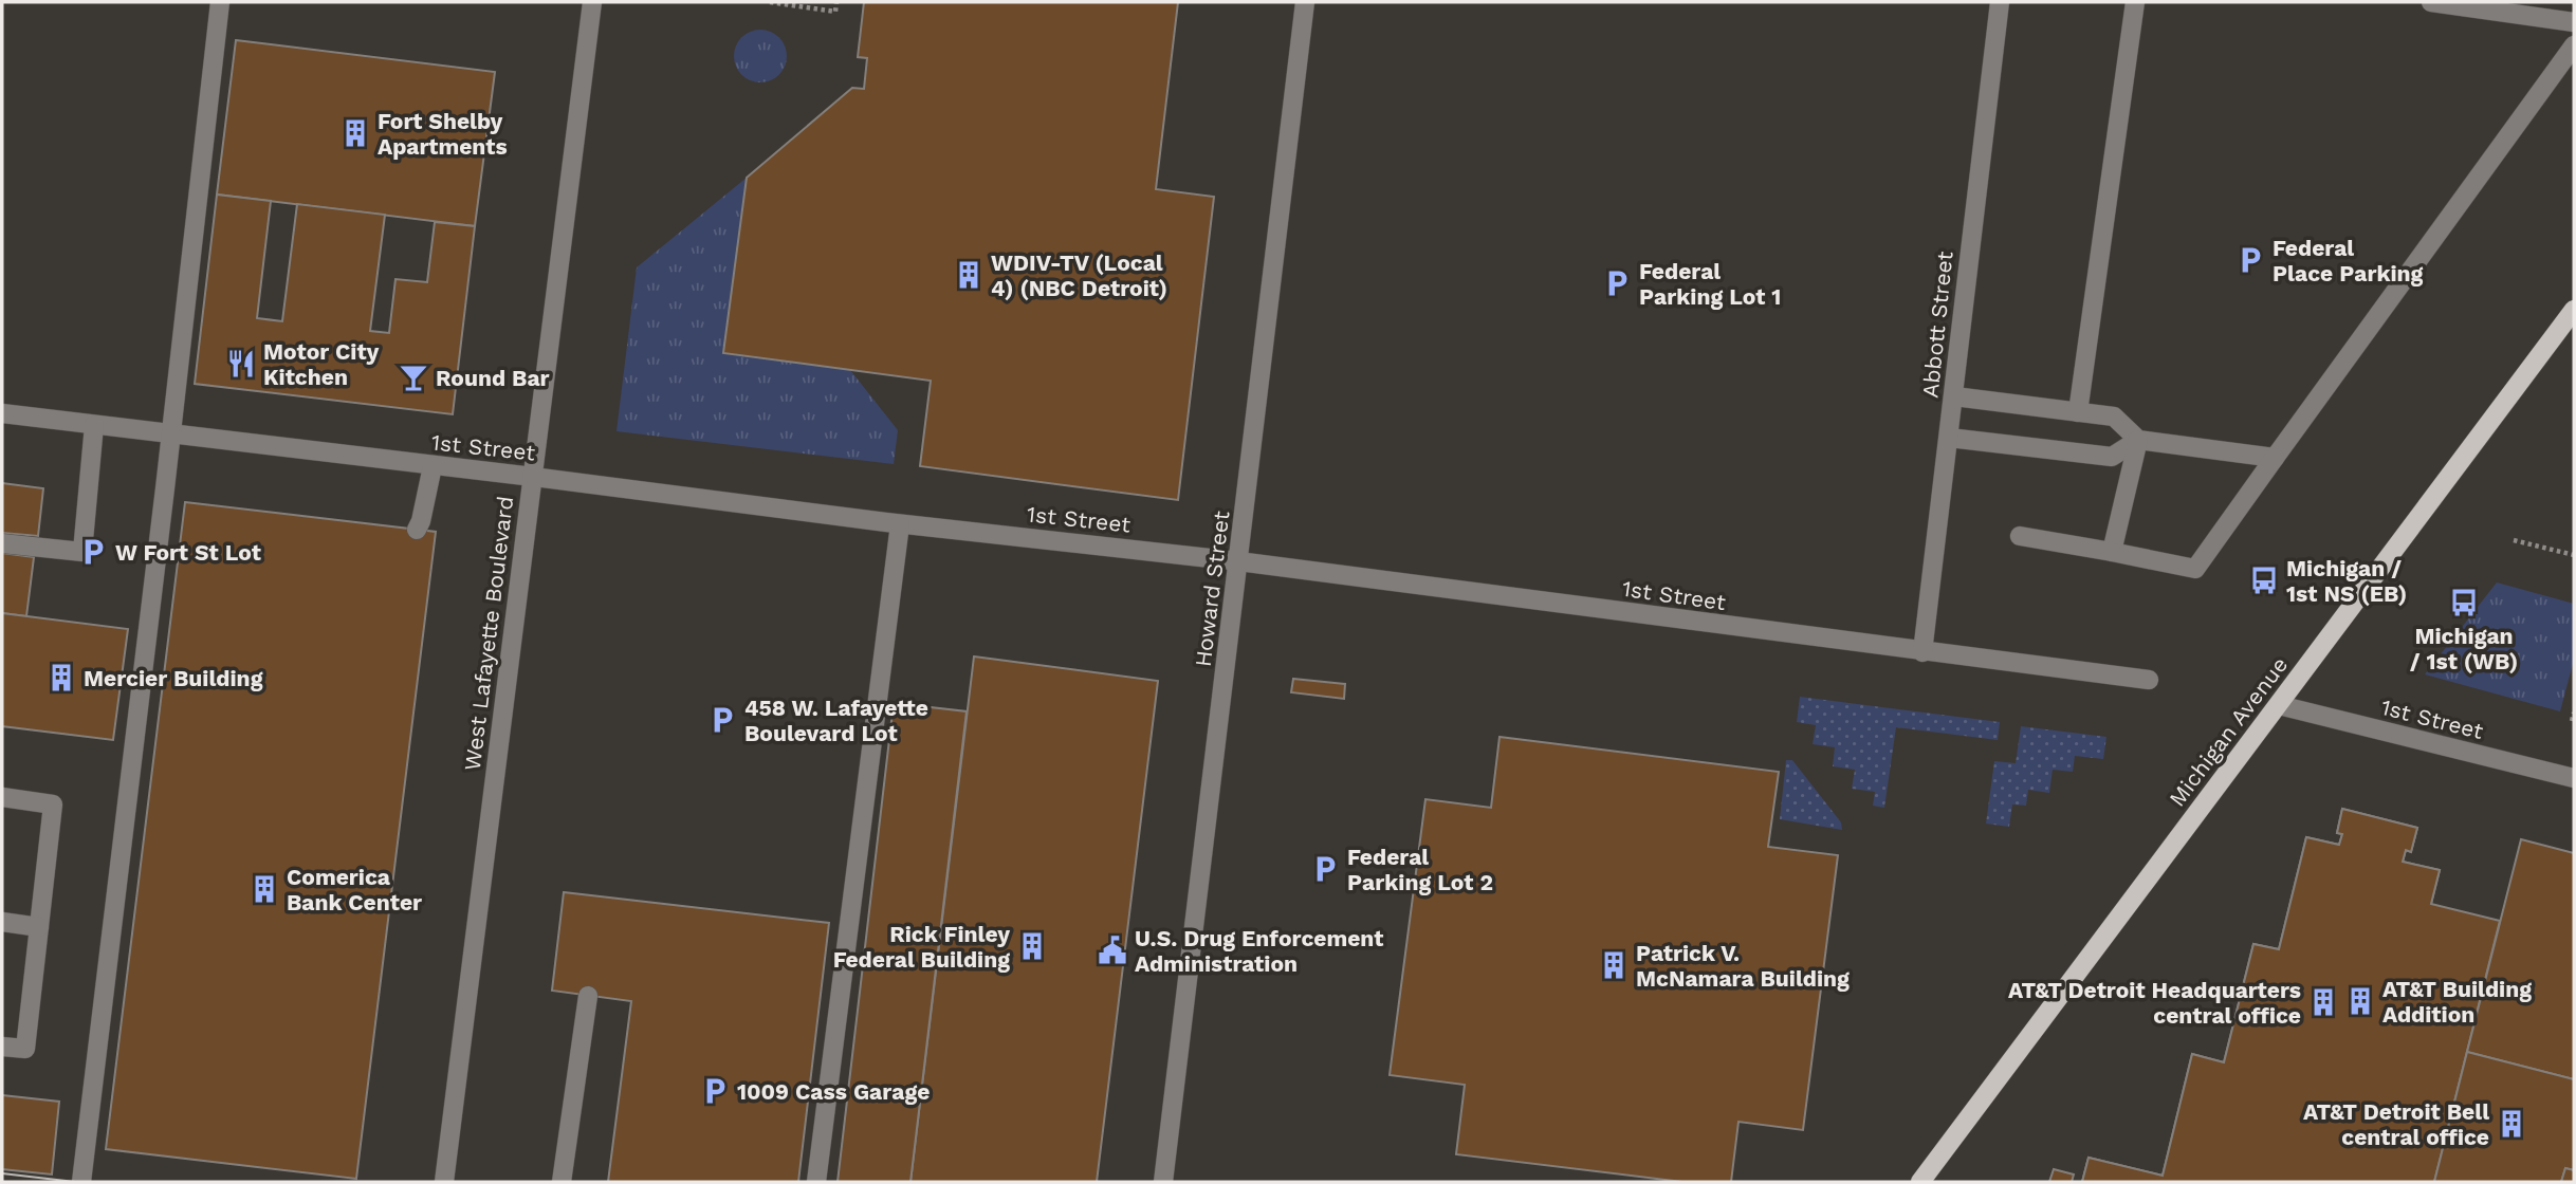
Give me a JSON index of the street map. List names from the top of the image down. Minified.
{"streets":{"main road":["Michigan Avenue"],"street":["Abbott Street","1st Street","Howard Street","West Lafayette Boulevard"]},"crossings":[["Abbott Street","1st Street"],["1st Street","Howard Street"],["1st Street","West Lafayette Boulevard"],["1st Street","Michigan Avenue"]],"places":{"building":["Fort Shelby Apartments","WDIV-TV (Local 4) (NBC Detroit)","Mercier Building","Comerica Bank Center","Rick Finley Federal Building","Patrick V. McNamara Building","AT&T Building Addition","AT&T Detroit Headquarters central office","AT&T Detroit Bell central office"],"parking":["Federal Place Parking","Federal Parking Lot 1","W Fort St Lot","458 W. Lafayette Boulevard Lot","Federal Parking Lot 2","1009 Cass Garage"],"restaurant":["Motor City Kitchen"],"bar":["Round Bar"],"bus stop":["Michigan / 1st NS (EB)","Michigan / 1st (WB)"],"public building":["U.S. Drug Enforcement Administration"]}}
